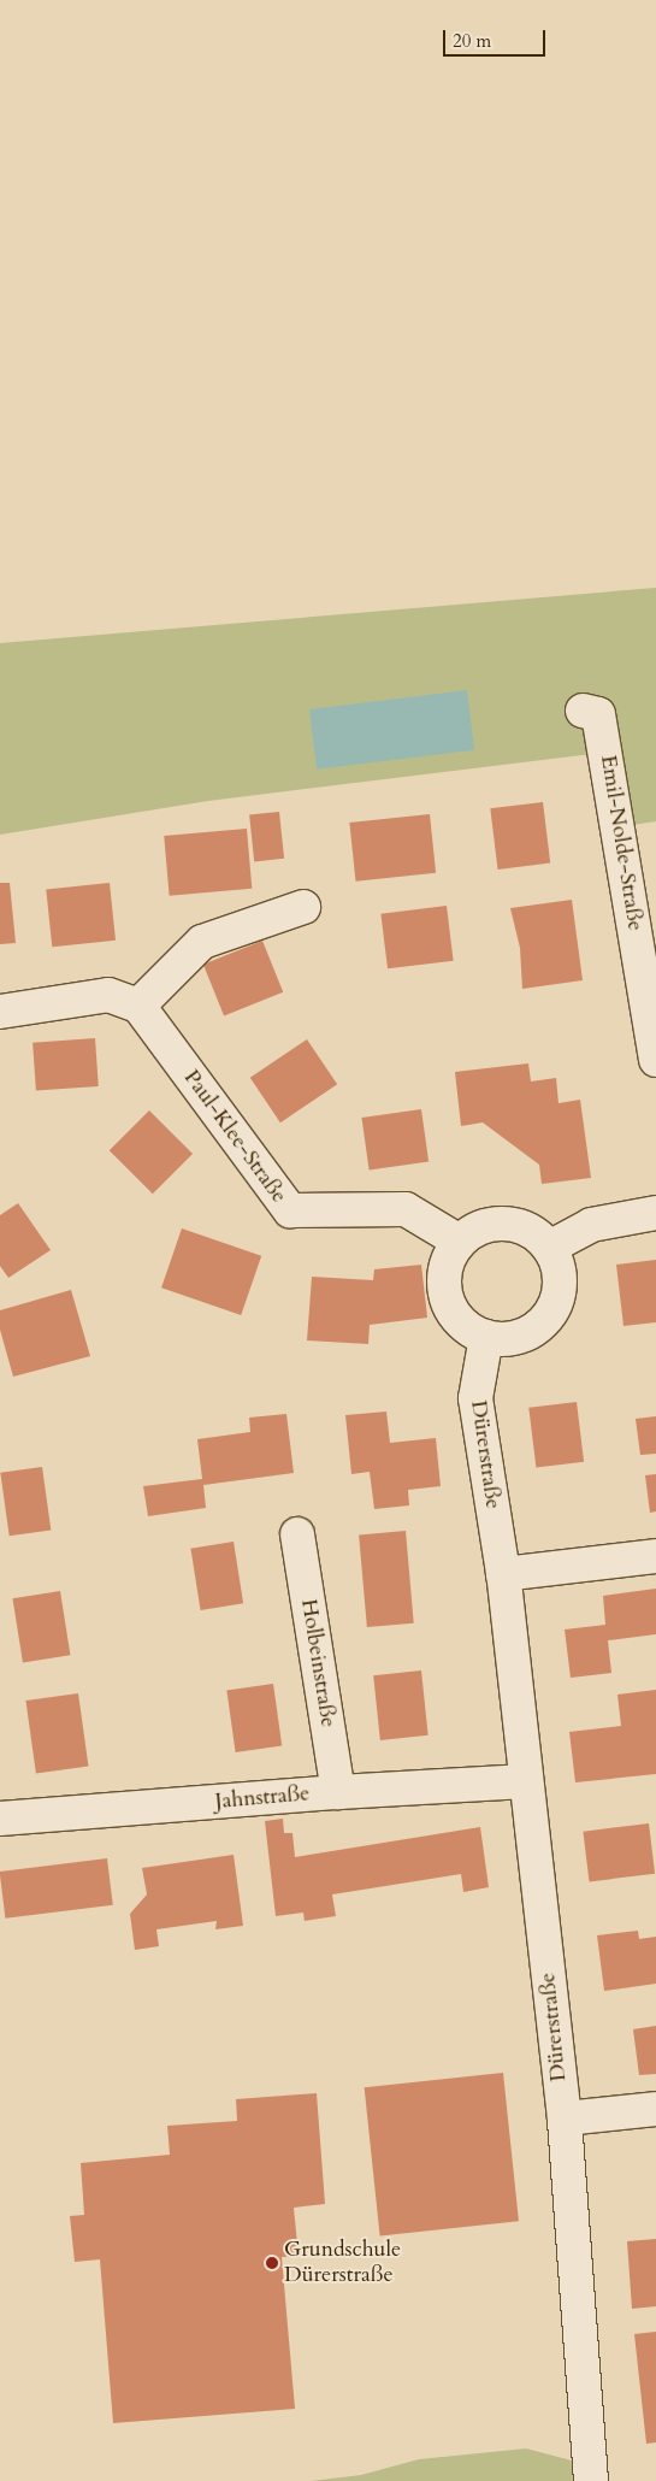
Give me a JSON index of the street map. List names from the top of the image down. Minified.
{"streets":{"street":["Emil-Nolde-Straße","Paul-Klee-Straße","Dürerstraße","Holbeinstraße","Jahnstraße"]},"crossings":[["Paul-Klee-Straße","Dürerstraße"],["Dürerstraße","Jahnstraße"],["Holbeinstraße","Jahnstraße"]],"places":["Grundschule Dürerstraße"],"scale_bar":"20 m"}
